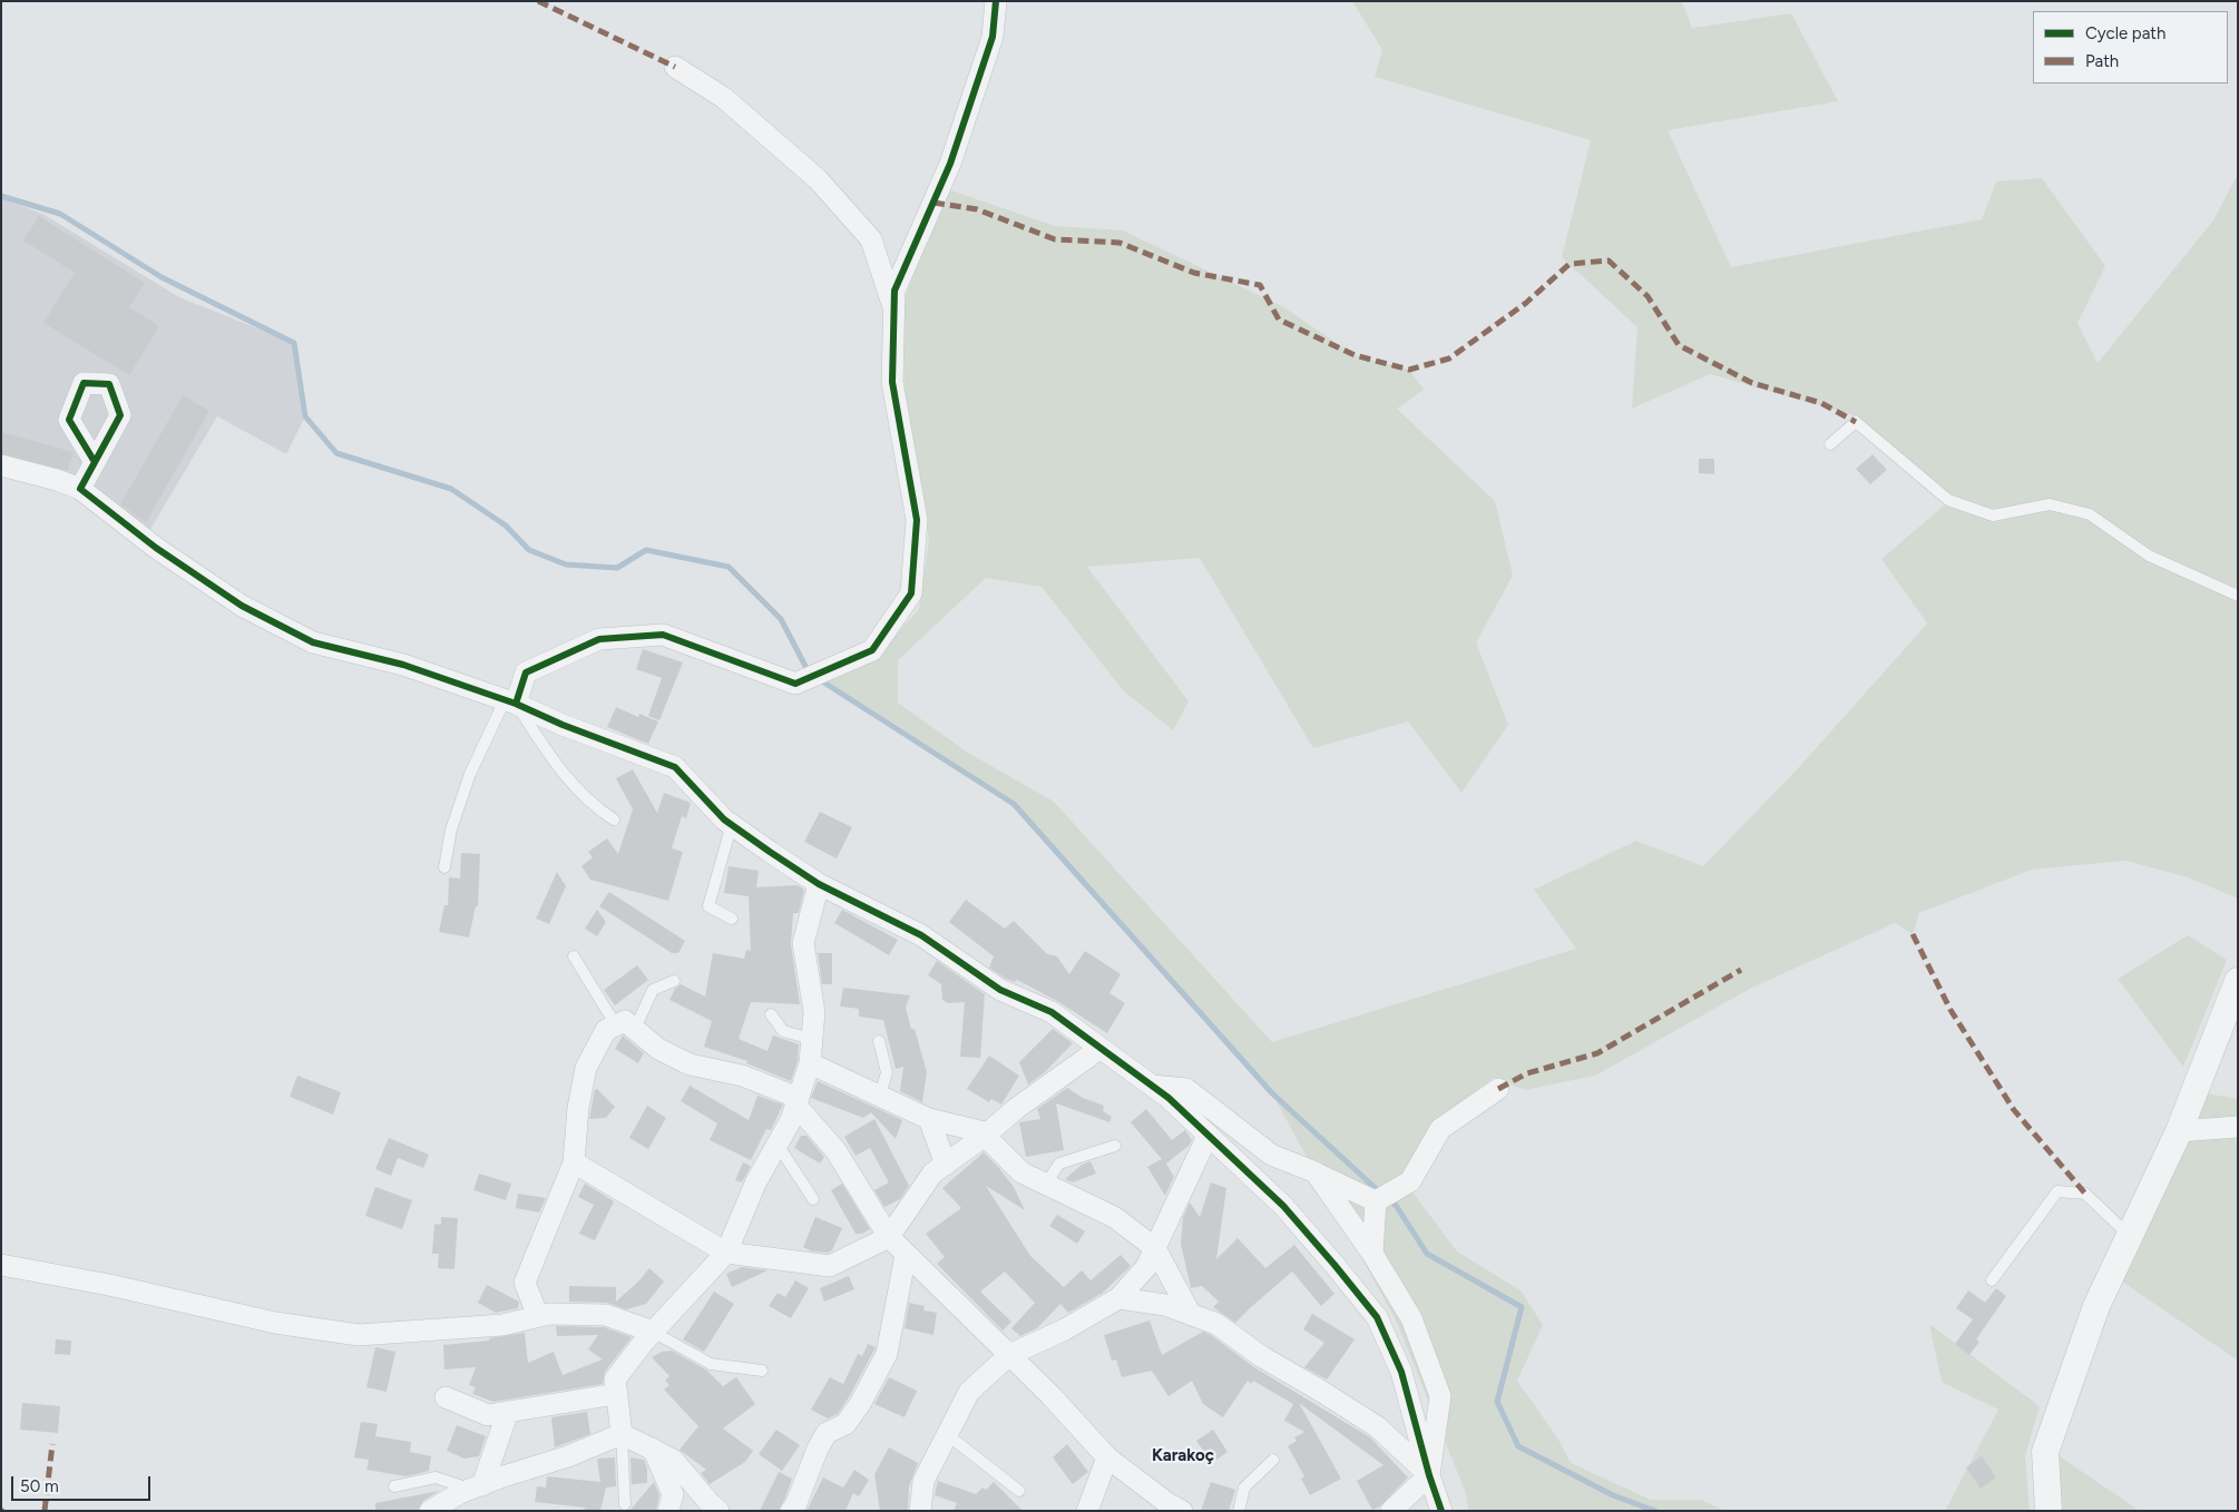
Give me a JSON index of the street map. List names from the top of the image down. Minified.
{"districts":["Karakoç"],"legend":["Cycle path","Path"],"scale_bar":"50 m"}
